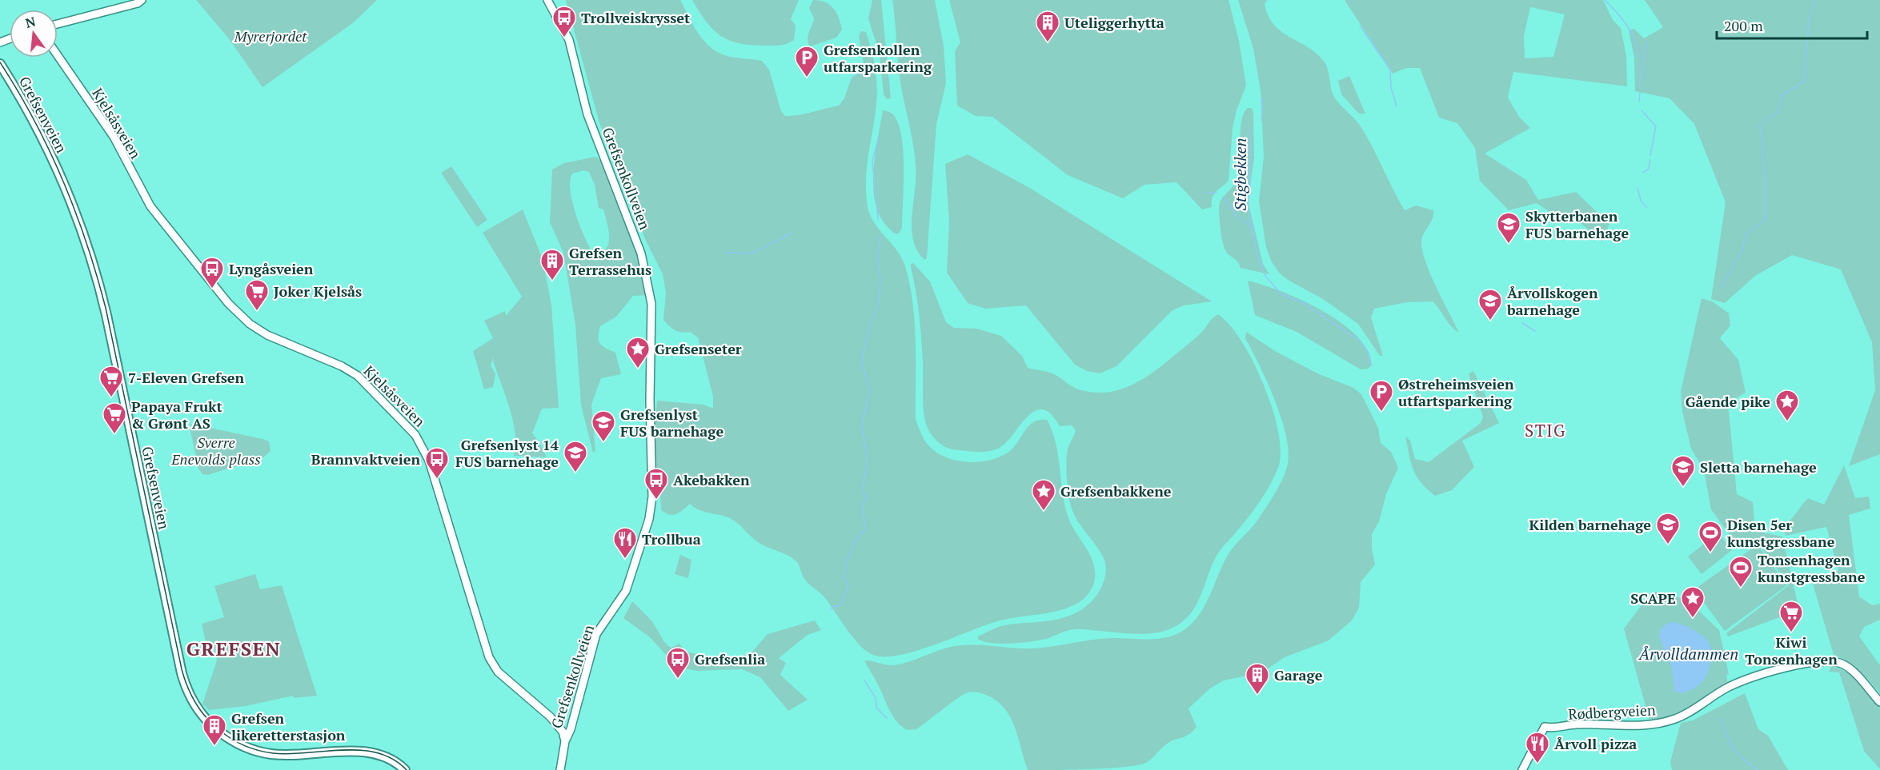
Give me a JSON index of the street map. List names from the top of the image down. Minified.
{"streets":{"main road":["Grefsenveien"],"street":["Kjelsåsveien","Grefsenkollveien","Rødbergveien"]},"crossings":[["Kjelsåsveien","Grefsenkollveien"]],"districts":["STIG","GREFSEN"],"water":["Stigbekken","Årvolldammen"],"parks":["Myrerjordet","Sverre Enevolds plass"],"places":{"bus stop":["Trollveiskrysset","Lyngåsveien","Brannvaktveien","Akebakken","Grefsenlia"],"building":["Uteliggerhytta","Grefsen Terrassehus","Garage","Grefsen likeretterstasjon"],"parking":["Grefsenkollen utfarsparkering","Østreheimsveien utfartsparkering"],"school or university":["Skytterbanen FUS barnehage","Årvollskogen barnehage","Grefsenlyst FUS barnehage","Grefsenlyst 14 FUS barnehage","Sletta barnehage","Kilden barnehage"],"supermarket":["Joker Kjelsås","7-Eleven Grefsen","Papaya Frukt & Grønt AS","Kiwi Tonsenhagen"],"place":["Grefsenseter","Gående pike","Grefsenbakkene","SCAPE"],"sports":["Disen 5er kunstgressbane","Tonsenhagen kunstgressbane"],"restaurant":["Trollbua","Årvoll pizza"]},"scale_bar":"200 m","north":"top"}
